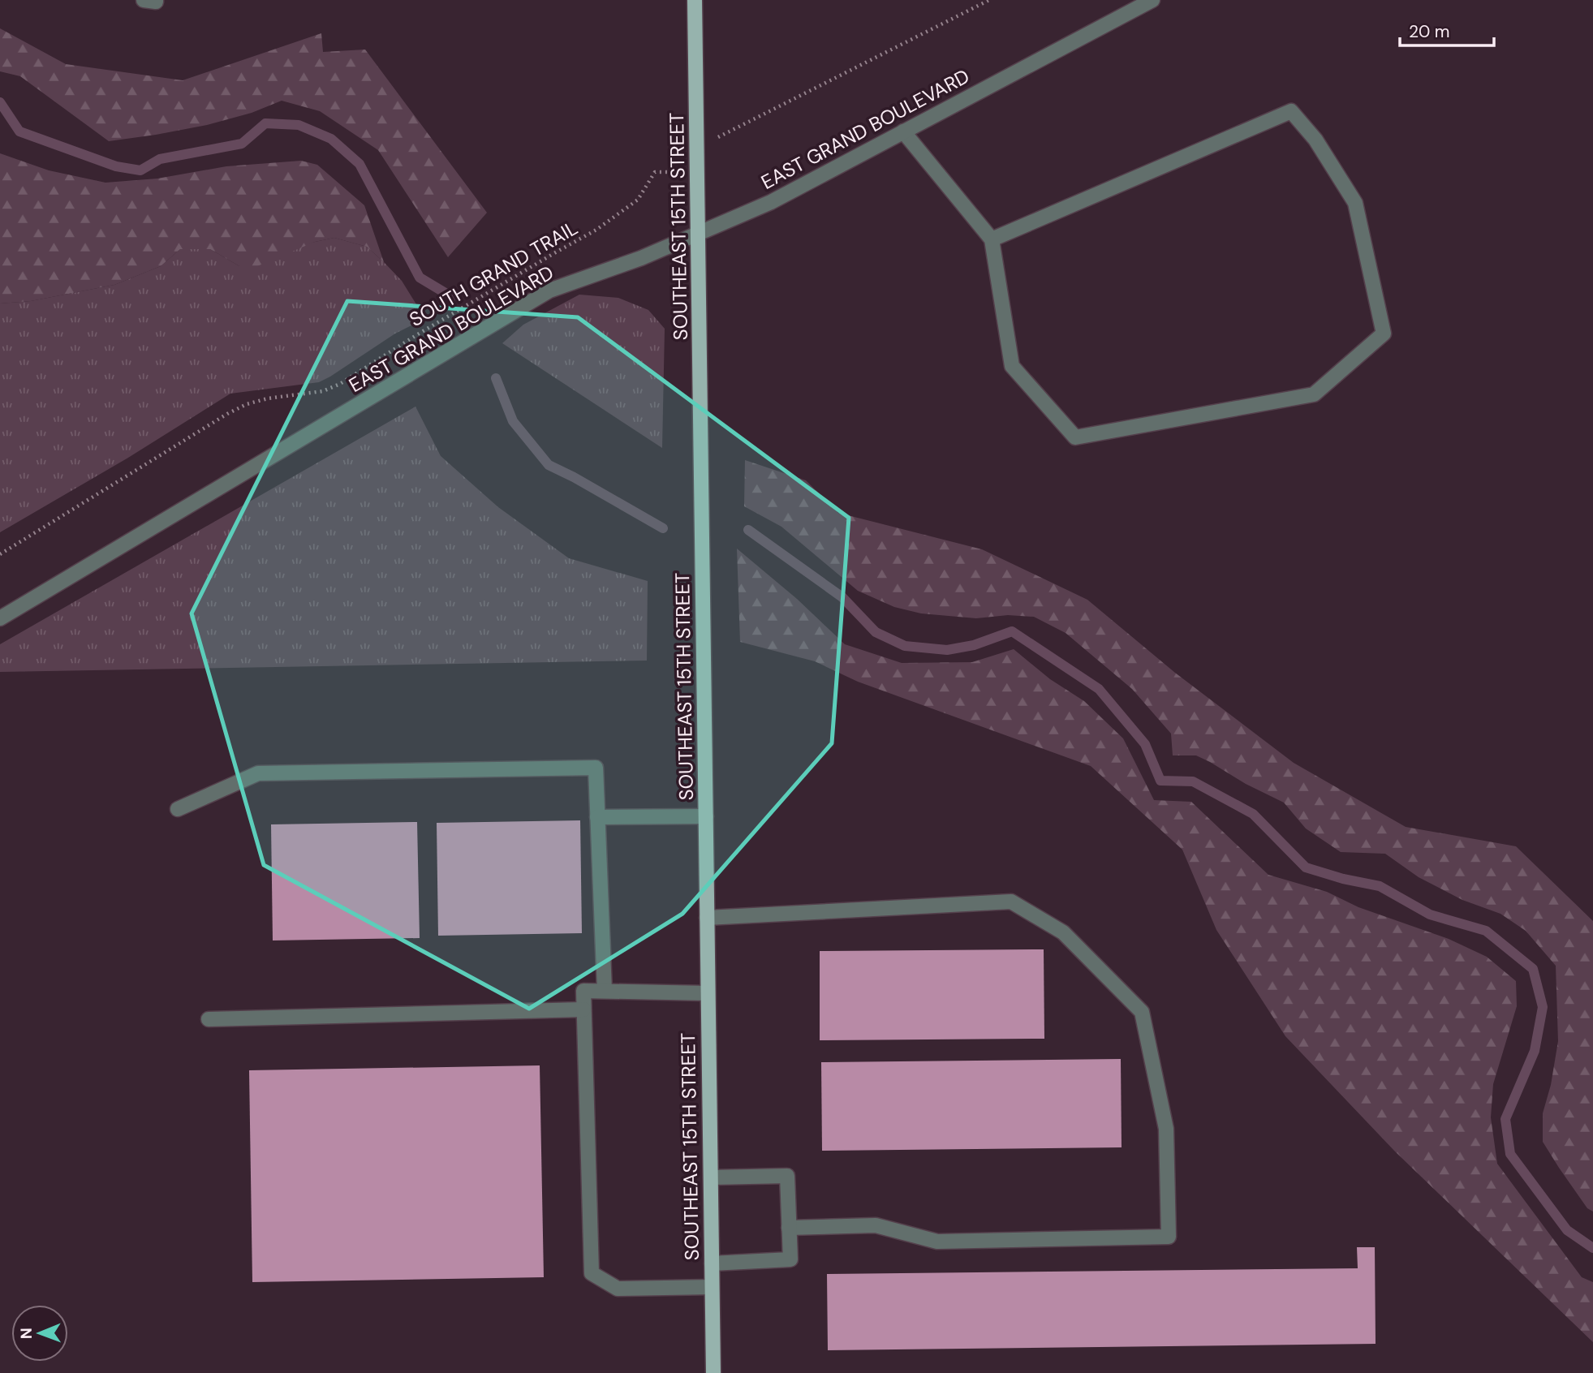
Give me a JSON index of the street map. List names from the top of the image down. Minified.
{"streets":{"main road":["SOUTHEAST 15TH STREET"],"street":["EAST GRAND BOULEVARD"],"path":["SOUTH GRAND TRAIL"]},"crossings":[["EAST GRAND BOULEVARD","SOUTHEAST 15TH STREET"],["SOUTHEAST 15TH STREET","SOUTH GRAND TRAIL"]],"scale_bar":"20 m","north":"left"}
